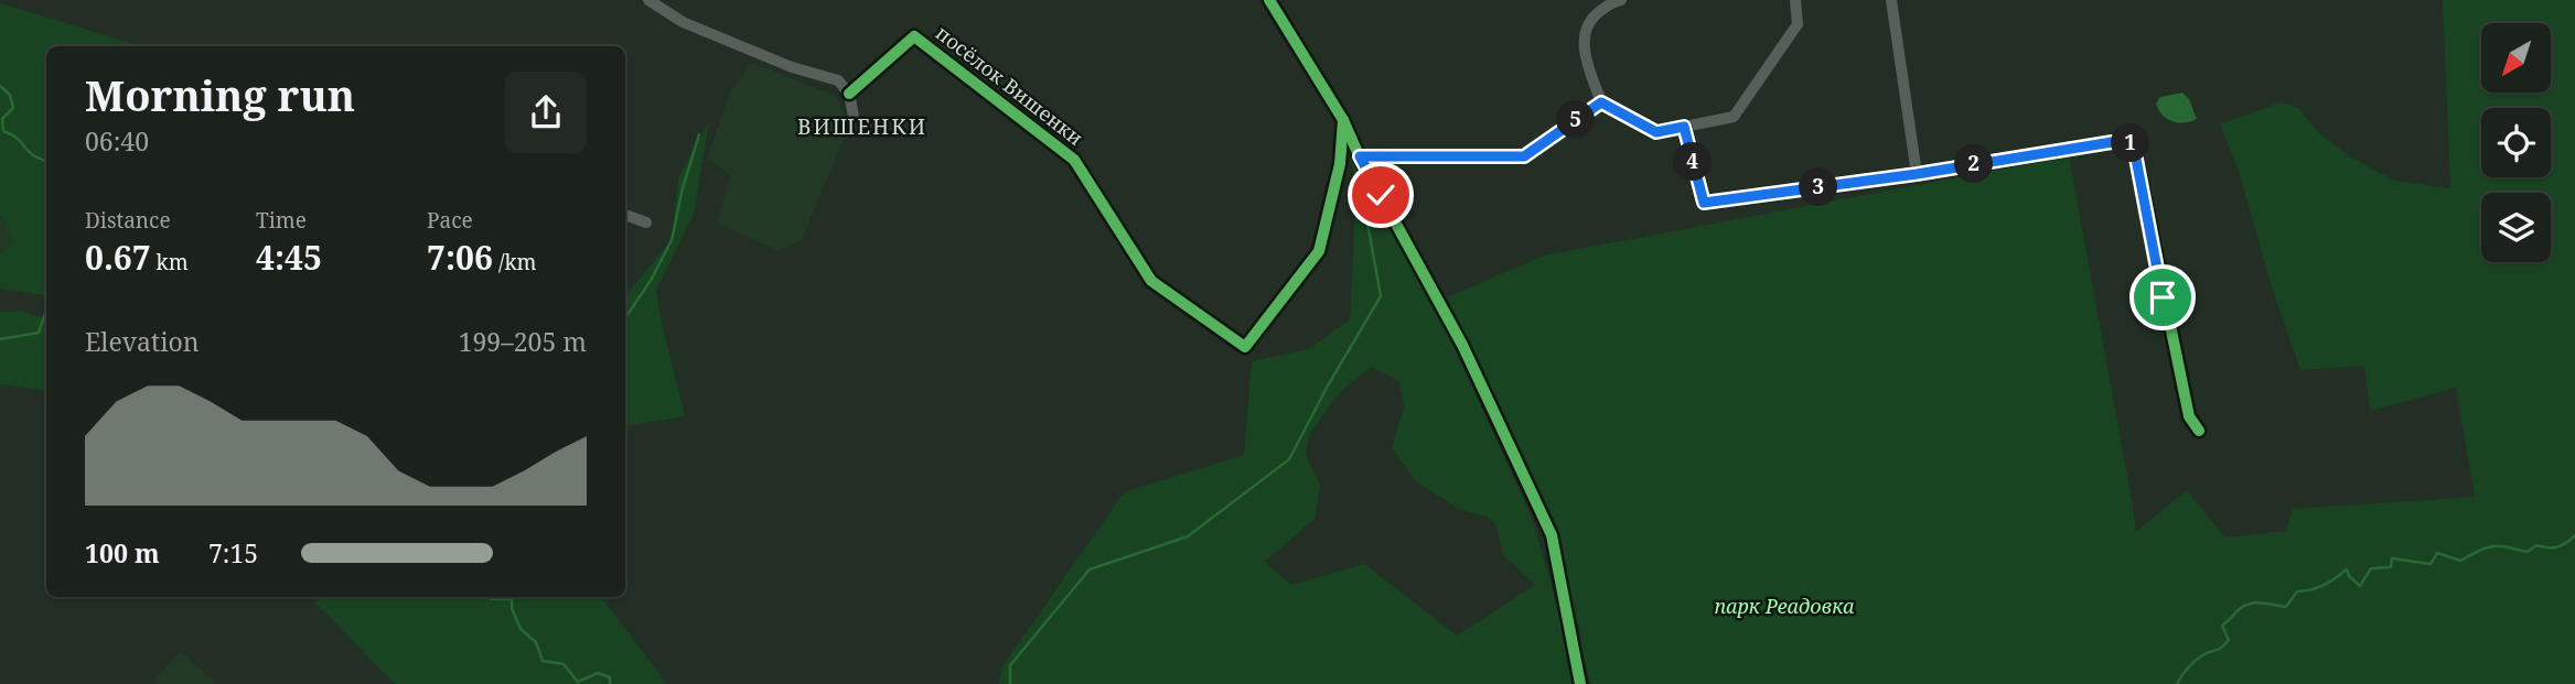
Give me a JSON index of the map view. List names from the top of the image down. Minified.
{"streets":{"street":["посёлок Вишенки"]},"districts":["ВИШЕНКИ"],"parks":["парк Реадовка"],"north":"bottom left","page":{"heading":["Morning run","06:40"],"pins":["5","1","4","2","3"],"stats":[["Distance","0.67 km"],["Time","4:45"],["Pace","7:06 /km"]],"chart":["Elevation","199–205 m"],"list":[{"name":"100 m","note":"7:15"}]}}
